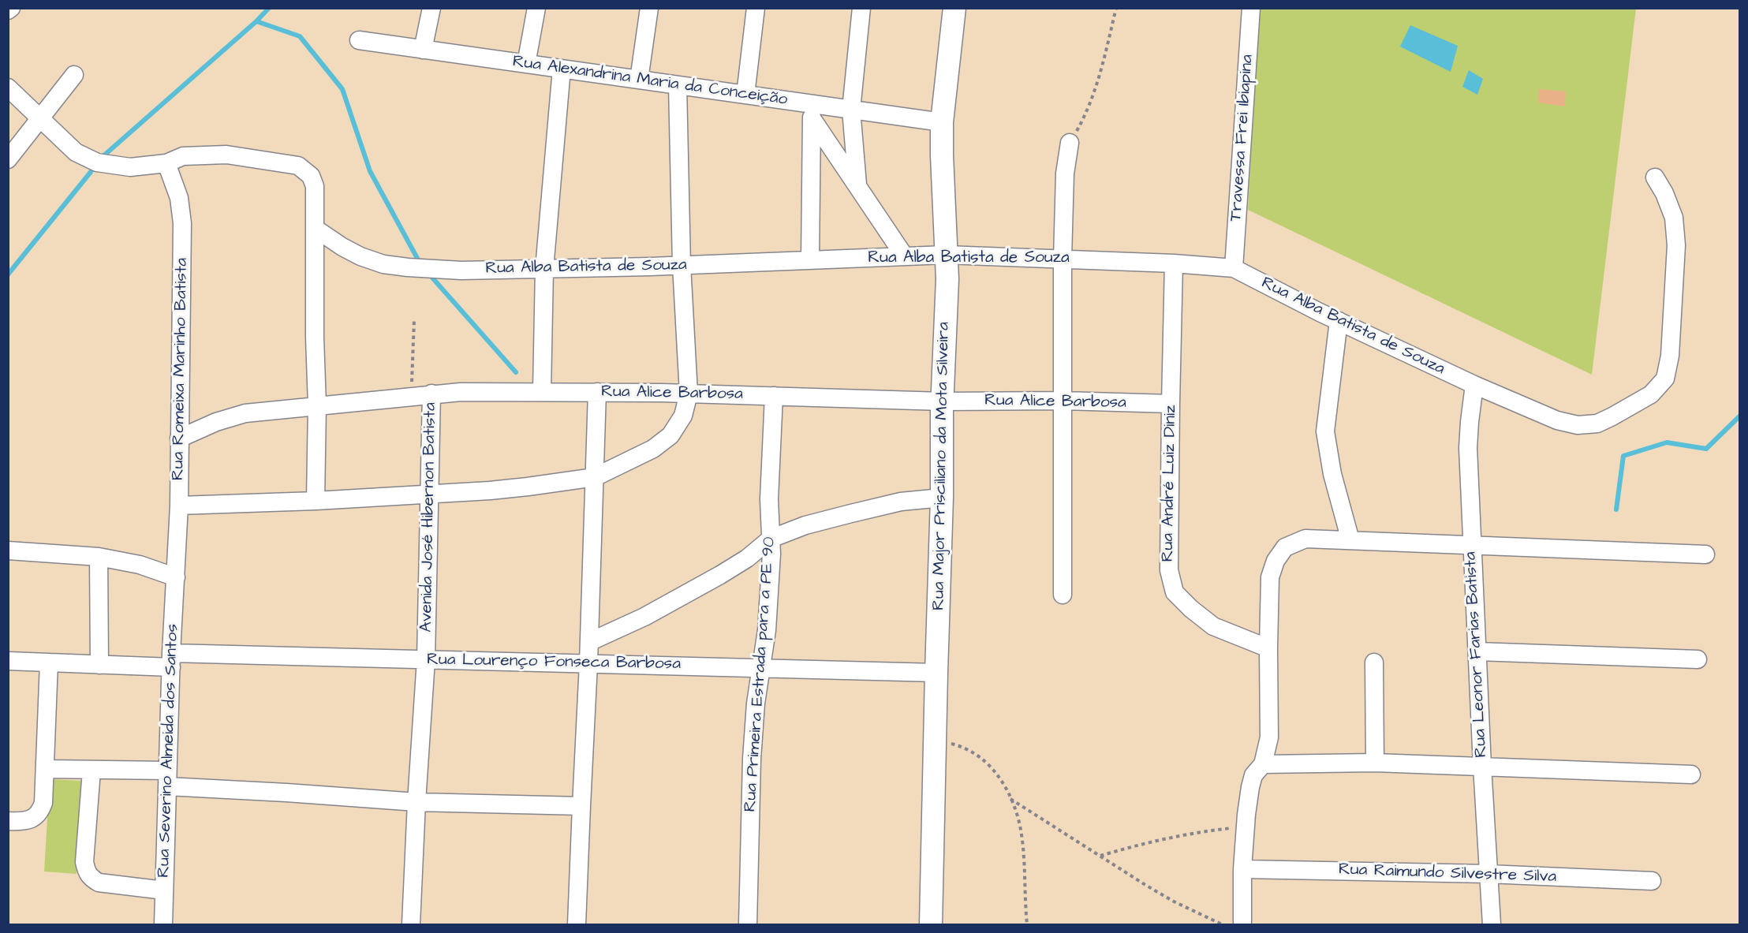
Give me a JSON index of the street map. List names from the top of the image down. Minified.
{"streets":{"main road":["Rua Major Prisciliano da Mota Silveira"],"street":["Rua Alexandrina Maria da Conceição","Travessa Frei Ibiapina","Rua Alba Batista de Souza","Rua Romeixa Marinho Batista","Rua Alice Barbosa","Rua André Luiz Diniz","Avenida José Hibernon Batista","Rua Leonor Farias Batista","Rua Lourenço Fonseca Barbosa","Rua Primeira Estrada para a PE 90","Rua Severino Almeida dos Santos","Rua Raimundo Silvestre Silva"]},"crossings":[["Rua Alexandrina Maria da Conceição","Rua Major Prisciliano da Mota Silveira"],["Travessa Frei Ibiapina","Rua Alba Batista de Souza"],["Rua Alba Batista de Souza","Rua Major Prisciliano da Mota Silveira"],["Rua Alba Batista de Souza","Rua André Luiz Diniz"],["Rua Alba Batista de Souza","Rua Leonor Farias Batista"],["Rua Romeixa Marinho Batista","Rua Alice Barbosa"],["Rua Romeixa Marinho Batista","Rua Severino Almeida dos Santos"],["Rua Alice Barbosa","Rua Major Prisciliano da Mota Silveira"],["Rua Alice Barbosa","Rua André Luiz Diniz"],["Rua Alice Barbosa","Avenida José Hibernon Batista"],["Rua Alice Barbosa","Rua Primeira Estrada para a PE 90"],["Rua Major Prisciliano da Mota Silveira","Rua Lourenço Fonseca Barbosa"],["Avenida José Hibernon Batista","Rua Lourenço Fonseca Barbosa"],["Rua Leonor Farias Batista","Rua Raimundo Silvestre Silva"],["Rua Lourenço Fonseca Barbosa","Rua Primeira Estrada para a PE 90"],["Rua Lourenço Fonseca Barbosa","Rua Severino Almeida dos Santos"]]}
